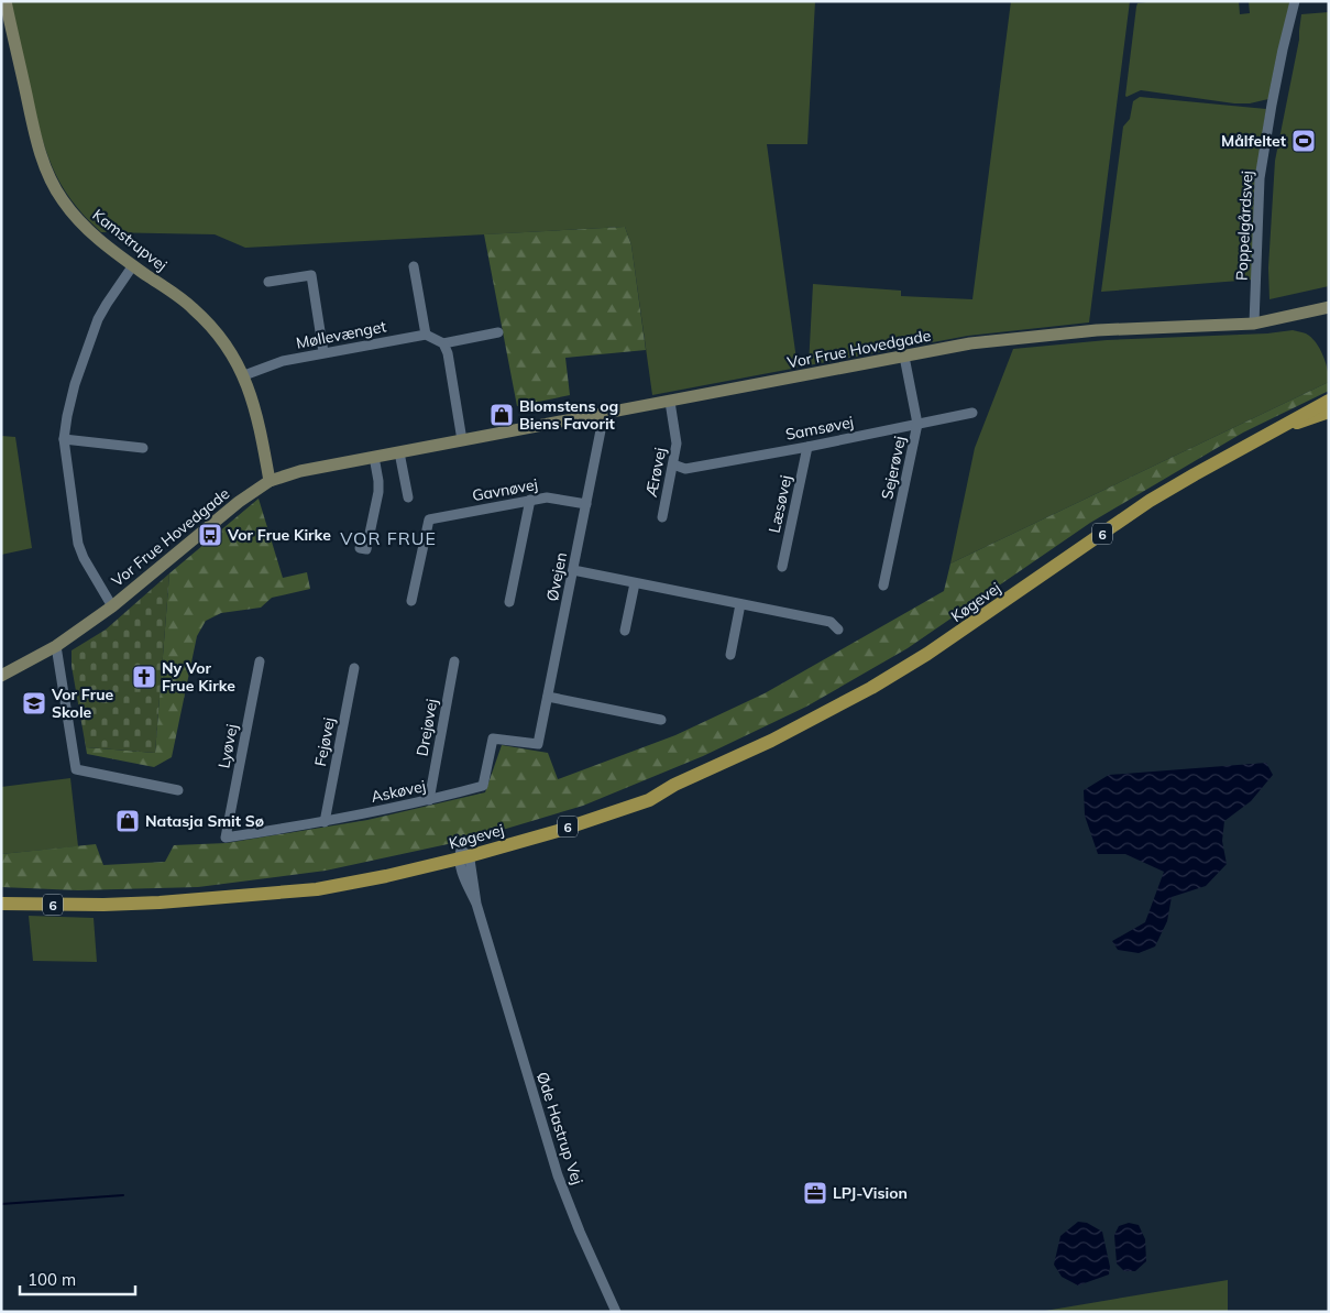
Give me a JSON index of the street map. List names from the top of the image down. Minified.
{"streets":{"main road":["6","Køgevej"],"street":["Poppelgårdsvej","Kamstrupvej","Møllevænget","Vor Frue Hovedgade","Samsøvej","Sejerøvej","Ærøvej","Gavnøvej","Læsøvej","Øvejen","Drejøvej","Fejøvej","Lyøvej","Askøvej","Øde Hastrup Vej"]},"crossings":[["Poppelgårdsvej","Vor Frue Hovedgade"],["Kamstrupvej","Møllevænget"],["Kamstrupvej","Vor Frue Hovedgade"],["Vor Frue Hovedgade","Sejerøvej"],["Vor Frue Hovedgade","Ærøvej"],["Vor Frue Hovedgade","Øvejen"],["Samsøvej","Sejerøvej"],["Samsøvej","Ærøvej"],["Samsøvej","Læsøvej"],["Gavnøvej","Øvejen"],["Øvejen","Askøvej"],["Køgevej","Øde Hastrup Vej"],["Drejøvej","Askøvej"],["Fejøvej","Askøvej"],["Lyøvej","Askøvej"]],"districts":["VOR FRUE"],"places":{"sports":["Målfeltet"],"shop":["Blomstens og Biens Favorit","Natasja Smit Sø"],"bus stop":["Vor Frue Kirke"],"church":["Ny Vor Frue Kirke"],"school or university":["Vor Frue Skole"],"office":["LPJ-Vision"]},"scale_bar":"100 m"}
